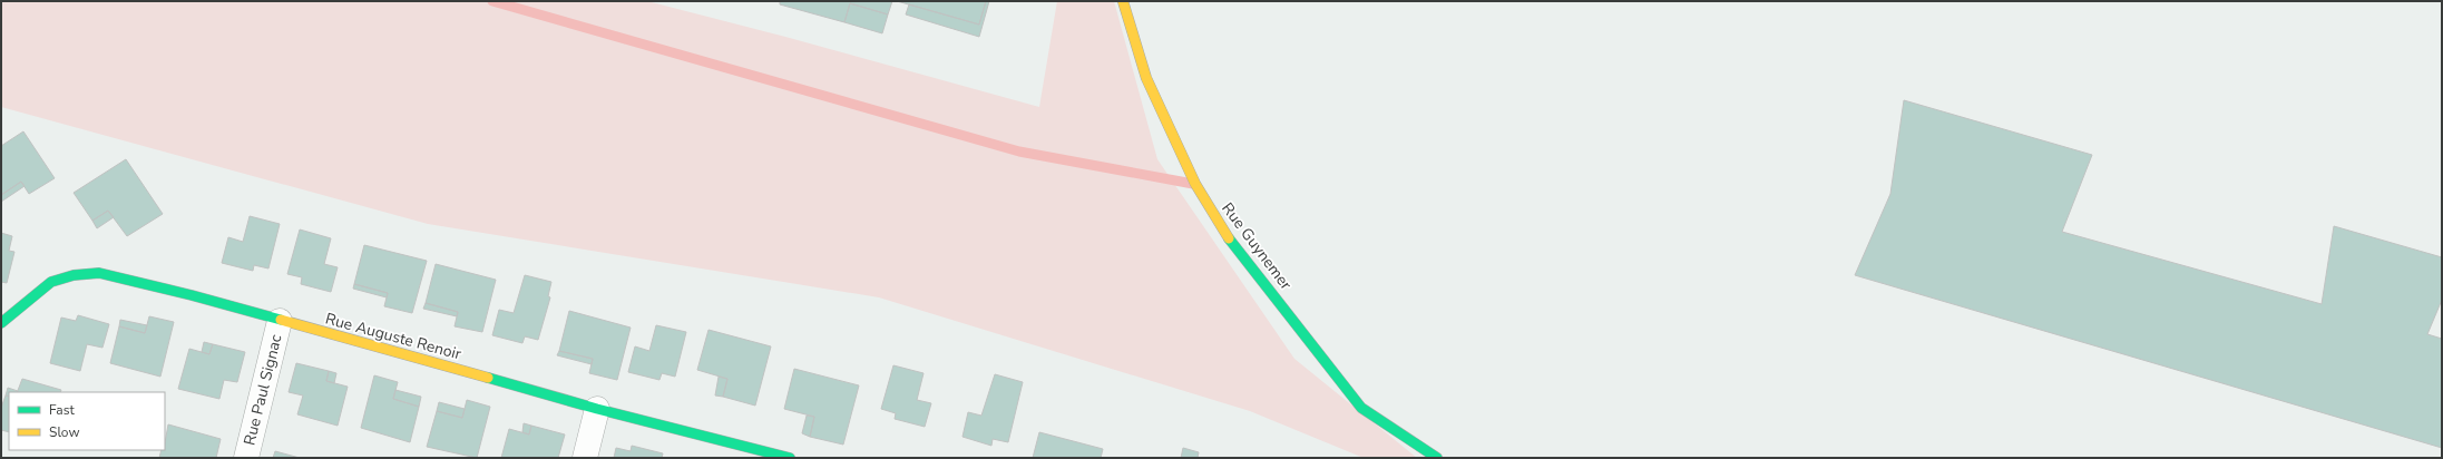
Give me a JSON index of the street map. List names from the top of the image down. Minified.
{"streets":{"street":["Rue Guynemer","Rue Auguste Renoir","Rue Paul Signac"]},"crossings":[["Rue Auguste Renoir","Rue Paul Signac"]],"legend":["Fast","Slow"]}
